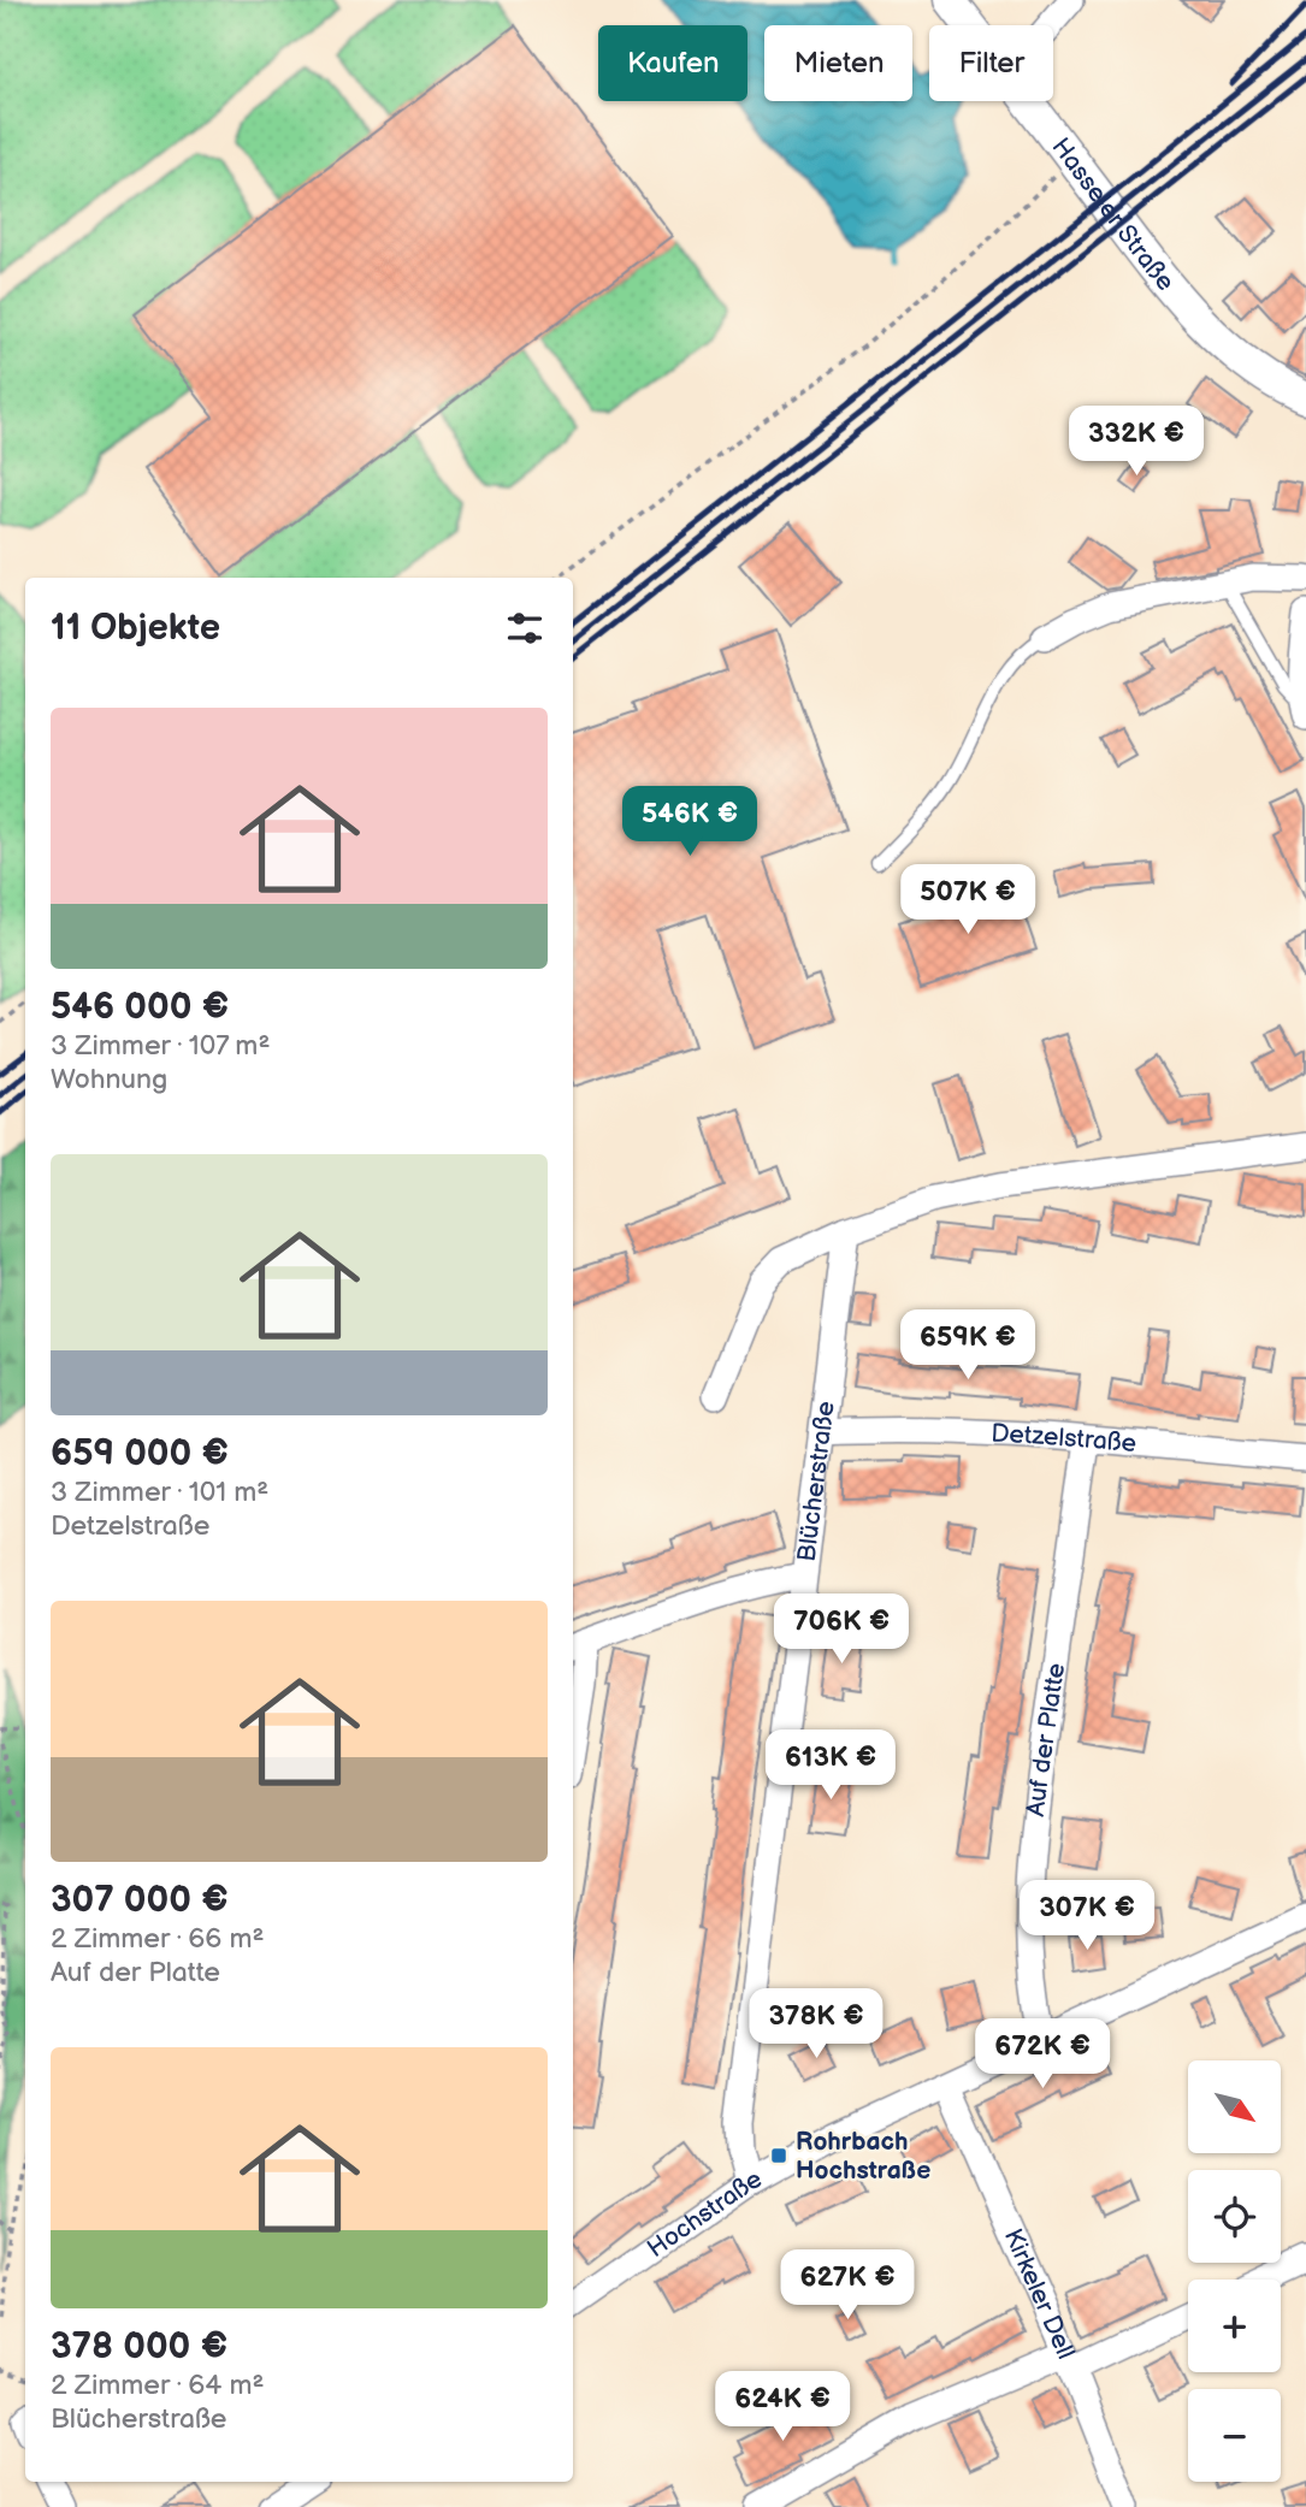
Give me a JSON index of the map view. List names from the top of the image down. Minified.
{"streets":{"street":["Hasseler Straße","Detzelstraße","Blücherstraße","Auf der Platte","Hochstraße","Kirkeler Dell"]},"crossings":[["Detzelstraße","Blücherstraße"],["Detzelstraße","Auf der Platte"],["Blücherstraße","Hochstraße"],["Auf der Platte","Hochstraße"],["Hochstraße","Kirkeler Dell"]],"places":{"transit":["Rohrbach Hochstraße"]},"north":"bottom right","page":{"chip":["Kaufen","Mieten","Filter"],"price":["332K €","546K €","507K €","659K €","706K €","613K €","307K €","378K €","672K €","627K €","624K €"],"heading":"11 Objekte","list":[{"name":"546 000 €","note":"3 Zimmer · 107 m² · Wohnung"},{"name":"659 000 €","note":"3 Zimmer · 101 m² · Detzelstraße"},{"name":"307 000 €","note":"2 Zimmer · 66 m² · Auf der Platte"},{"name":"378 000 €","note":"2 Zimmer · 64 m² · Blücherstraße"}],"map_buttons":["+","−"]}}
